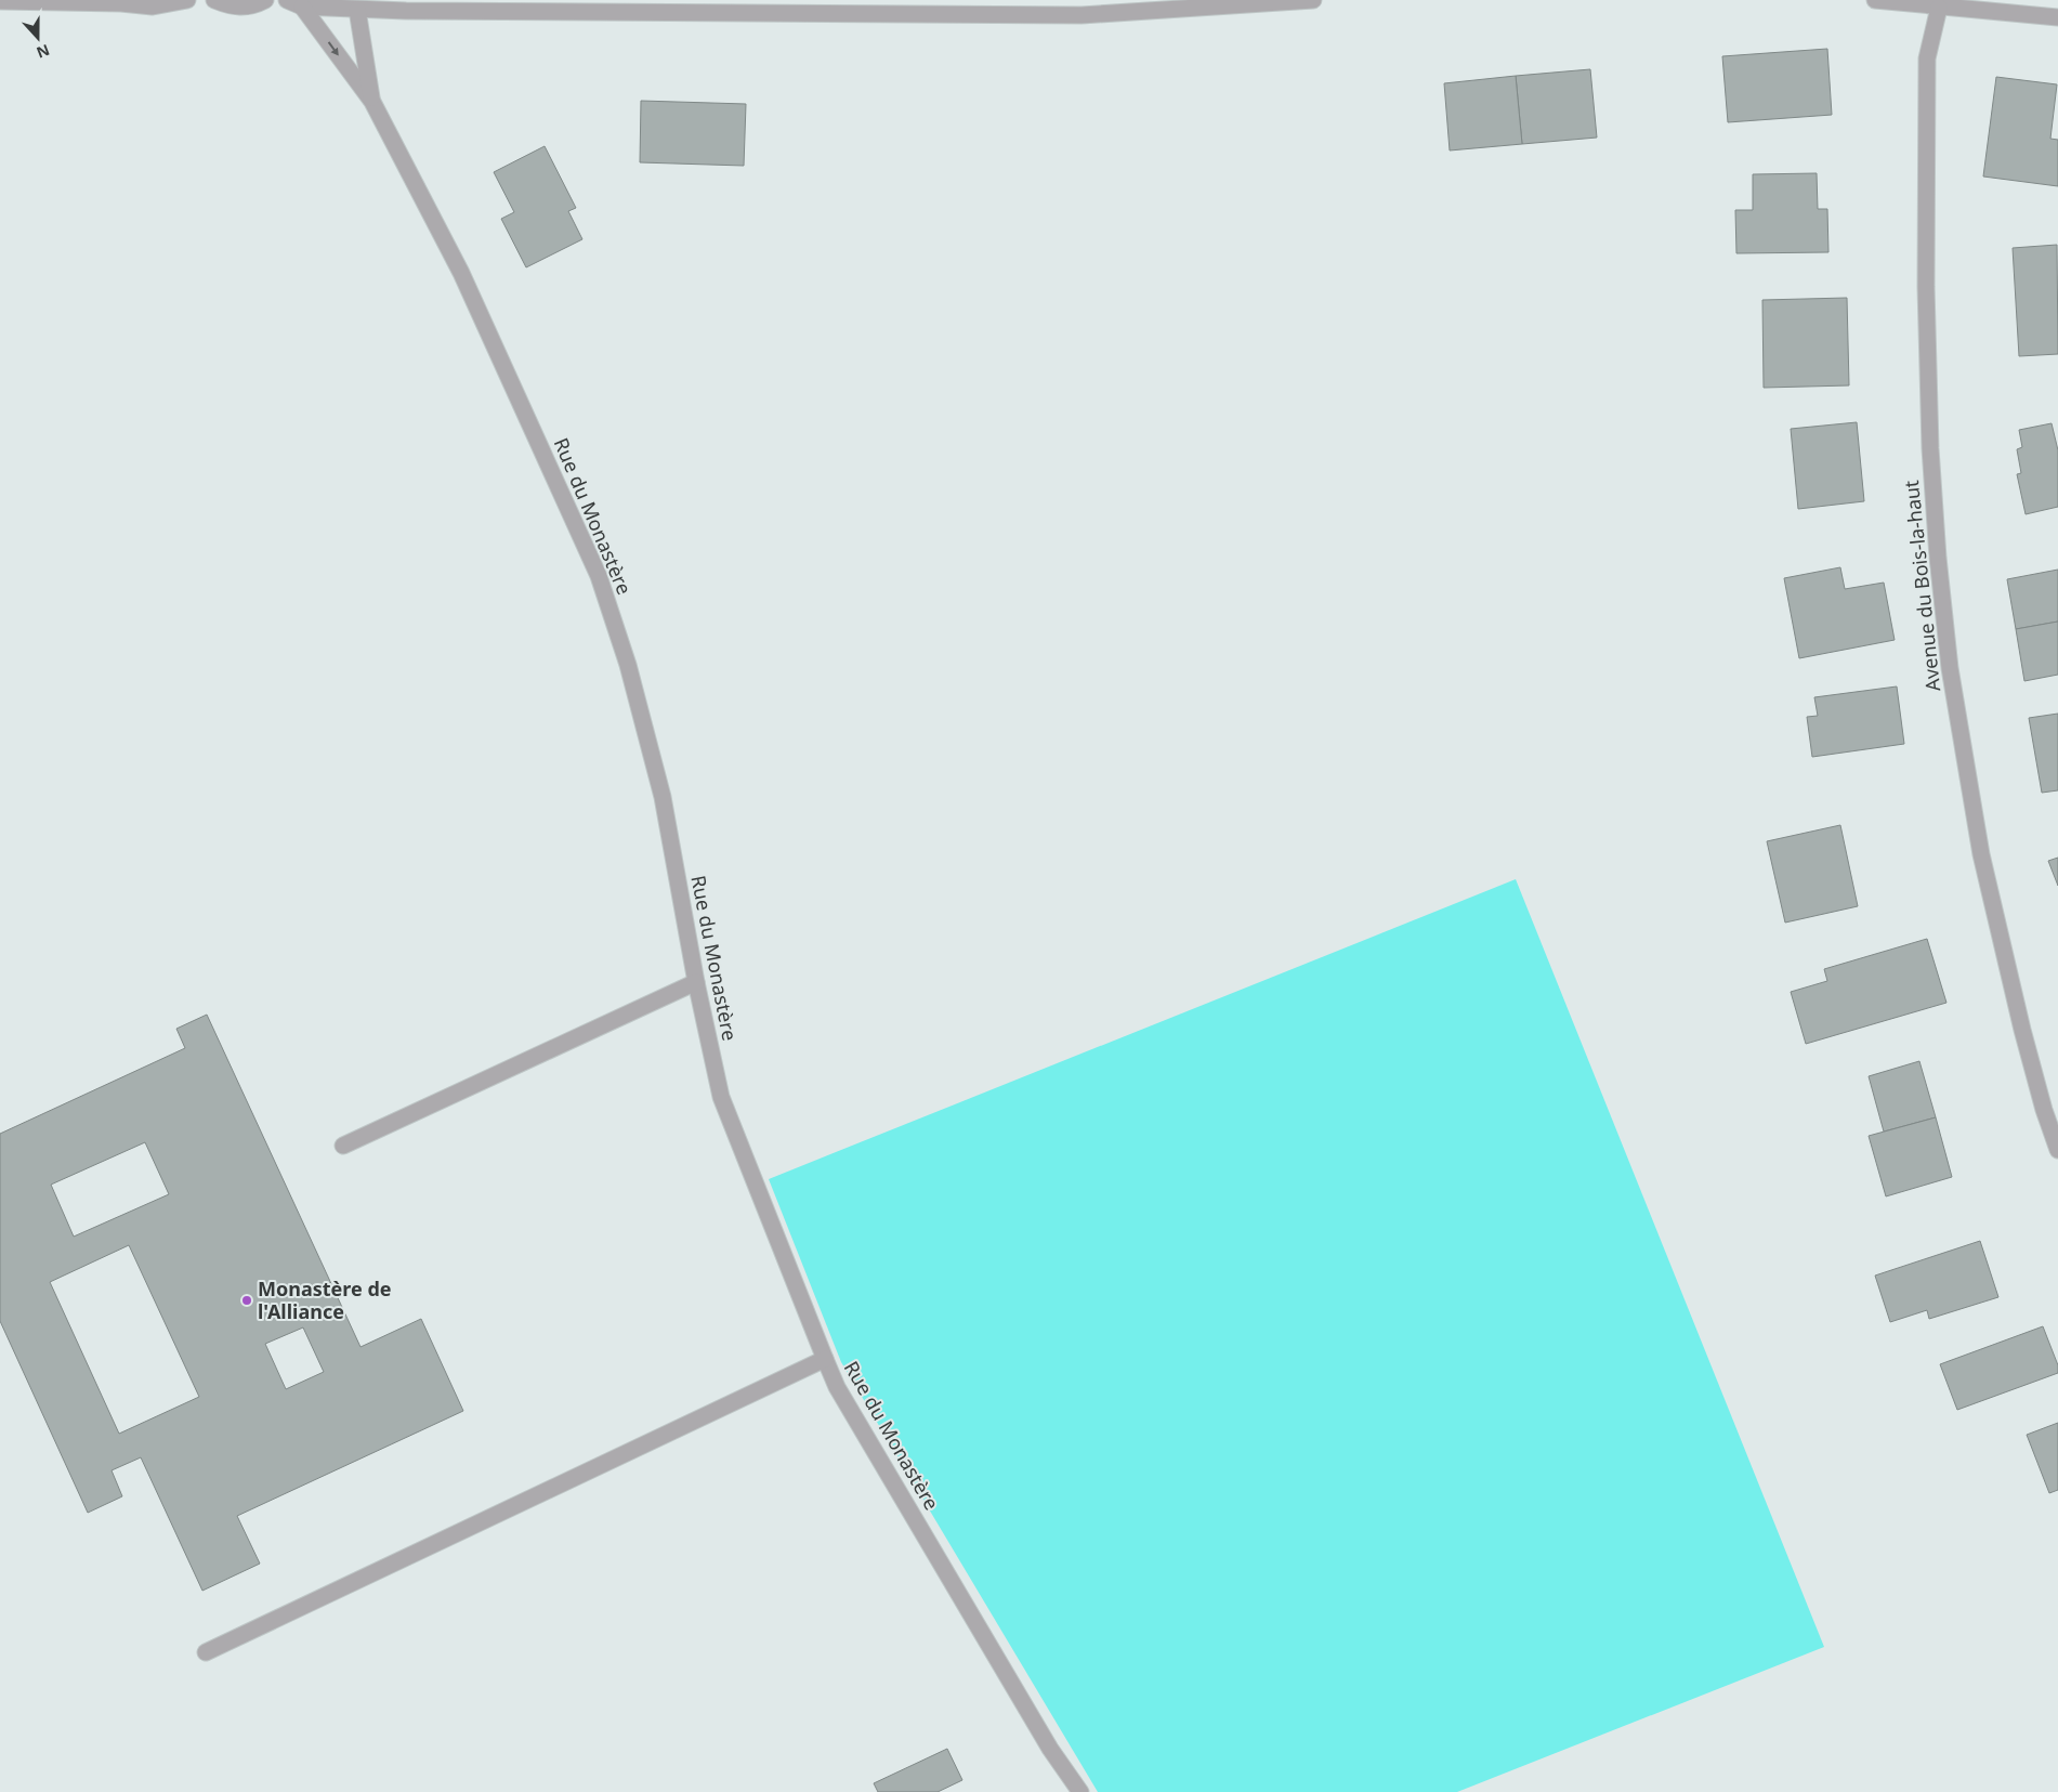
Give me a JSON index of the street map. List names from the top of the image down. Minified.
{"streets":{"street":["Rue du Monastère","Avenue du Bois-la-haut"]},"places":["Monastère de l'Alliance"],"north":"bottom"}
